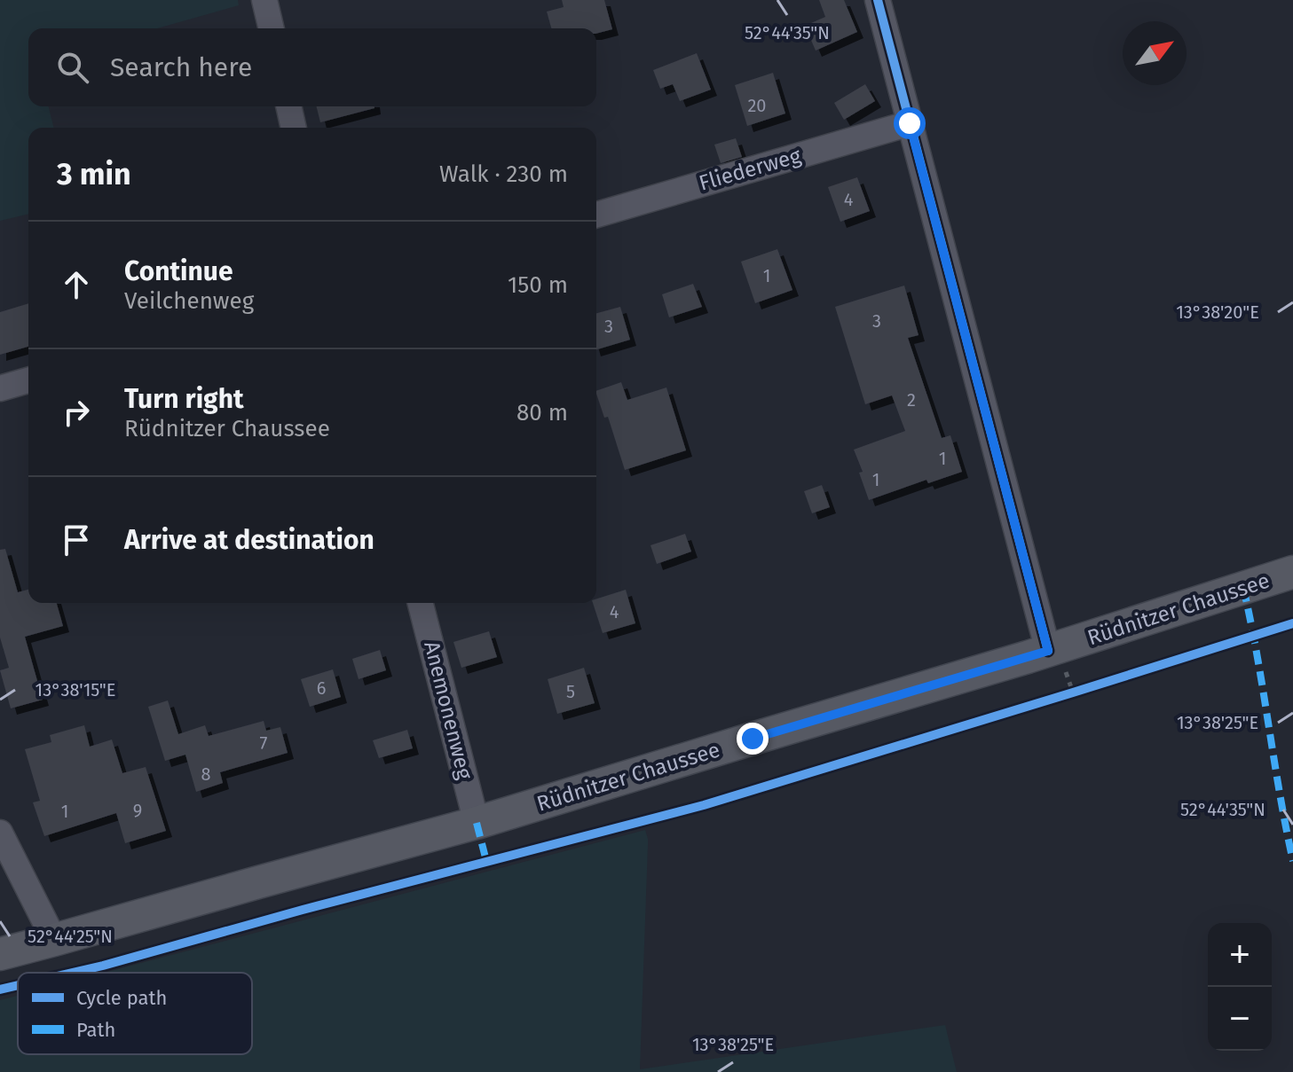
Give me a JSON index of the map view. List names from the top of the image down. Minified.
{"streets":{"main road":["Rüdnitzer Chaussee"],"street":["Fliederweg","Anemonenweg"]},"crossings":[["Rüdnitzer Chaussee","Anemonenweg"]],"house_numbers":["20","4","1","3","3","2","1","1","4","6","5","7","8","9","1"],"legend":["Cycle path","Path"],"north":"top right","page":{"search":"Search here","heading":["3 min","Walk · 230 m"],"list":[["Continue","Veilchenweg","150 m"],["Turn right","Rüdnitzer Chaussee","80 m"],"Arrive at destination"],"map_buttons":["+","−"]},"coordinates":["52°44'35\"N","13°38'20\"E","13°38'15\"E","13°38'25\"E","52°44'25\"N"]}
